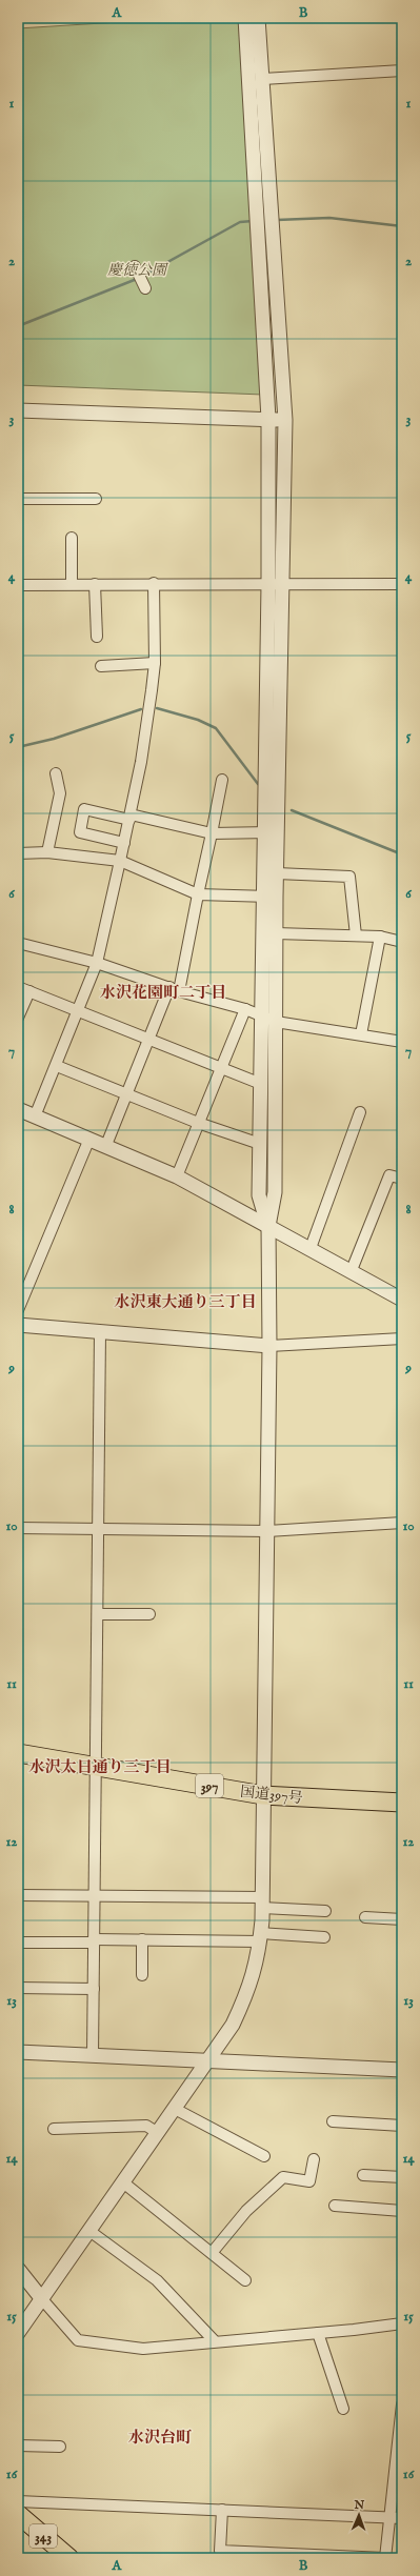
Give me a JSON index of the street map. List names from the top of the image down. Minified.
{"streets":{"highway":["397","国道397号","343"]},"districts":["水沢花園町二丁目","水沢東大通り三丁目","水沢太日通り三丁目","水沢台町"],"parks":["慶徳公園"],"north":"top","grid":{"columns":["A","B"],"rows":["1","2","3","4","5","6","7","8","9","10","11","12","13","14","15","16"]}}
